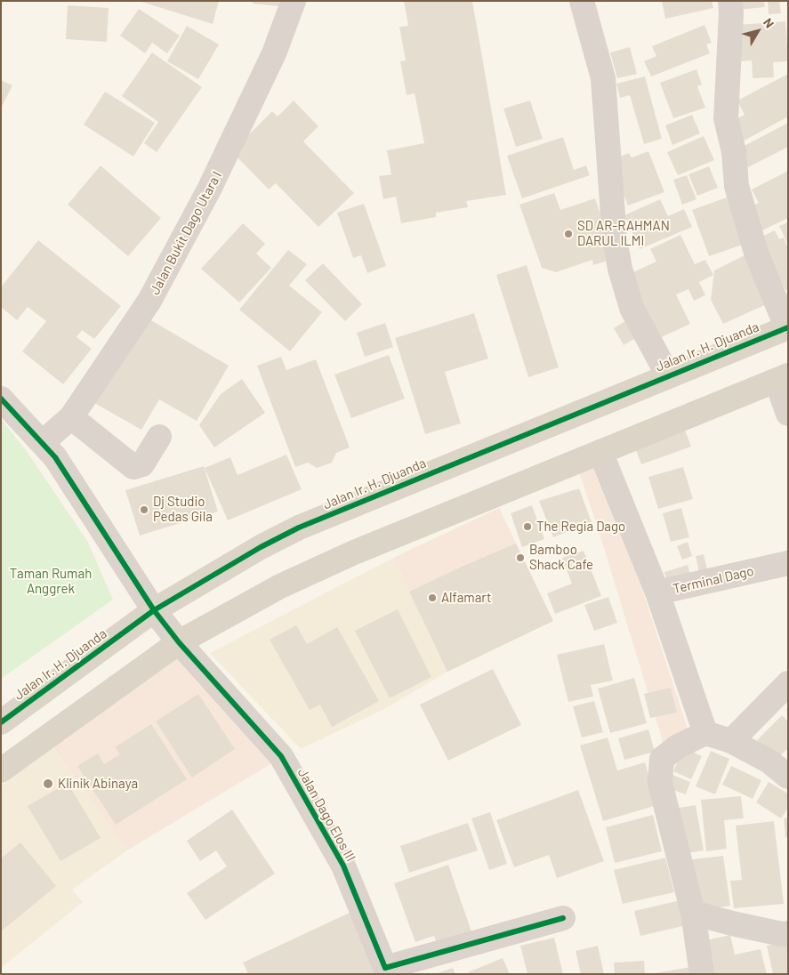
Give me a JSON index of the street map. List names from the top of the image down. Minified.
{"streets":{"main road":["Jalan Ir. H. Djuanda"],"street":["Jalan Bukit Dago Utara I","Terminal Dago","Jalan Dago Elos III"]},"crossings":[["Jalan Bukit Dago Utara I","Jalan Dago Elos III"],["Jalan Ir. H. Djuanda","Jalan Dago Elos III"]],"parks":["Taman Rumah Anggrek"],"places":["SD AR-RAHMAN DARUL ILMI","Dj Studio Pedas Gila","The Regia Dago","Bamboo Shack Cafe","Alfamart","Klinik Abinaya"],"north":"top right"}
